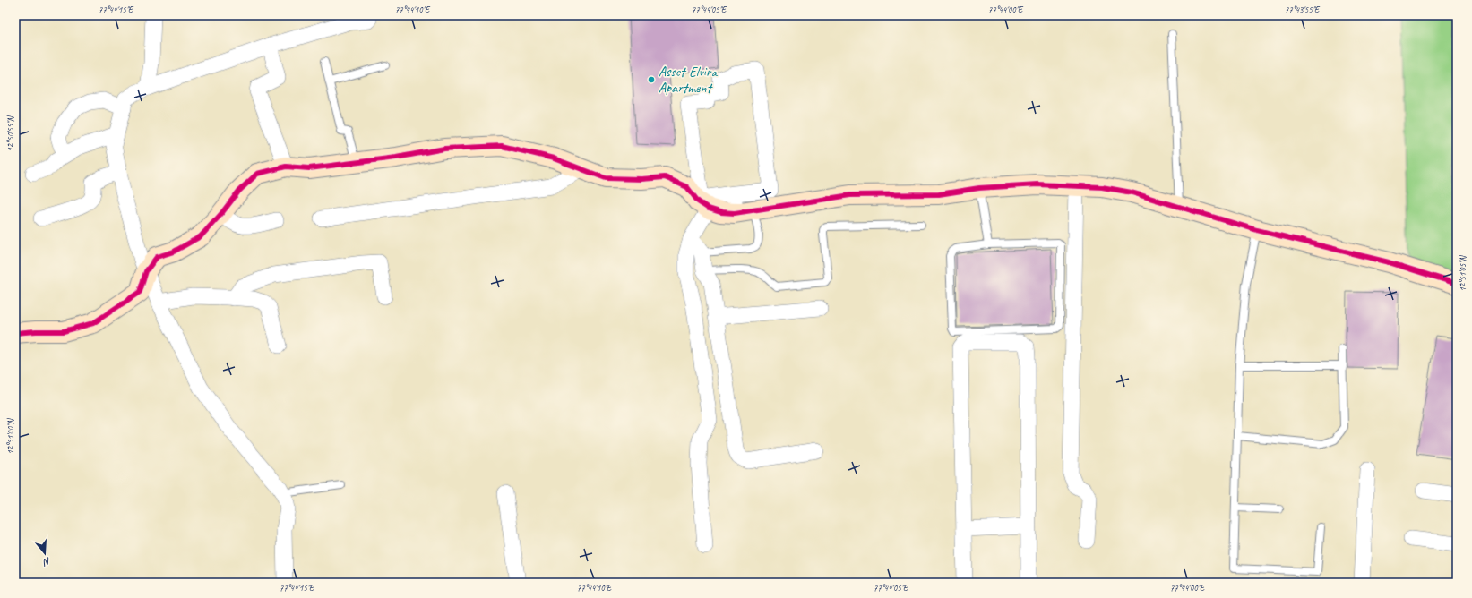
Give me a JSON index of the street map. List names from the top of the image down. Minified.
{"places":["Asset Elvira Apartment"],"north":"bottom","coordinates":["77°44'15\"E","77°44'10\"E","77°44'05\"E","77°44'00\"E","77°43'55\"E","12°50'55\"N","12°51'05\"N","12°51'00\"N"]}
